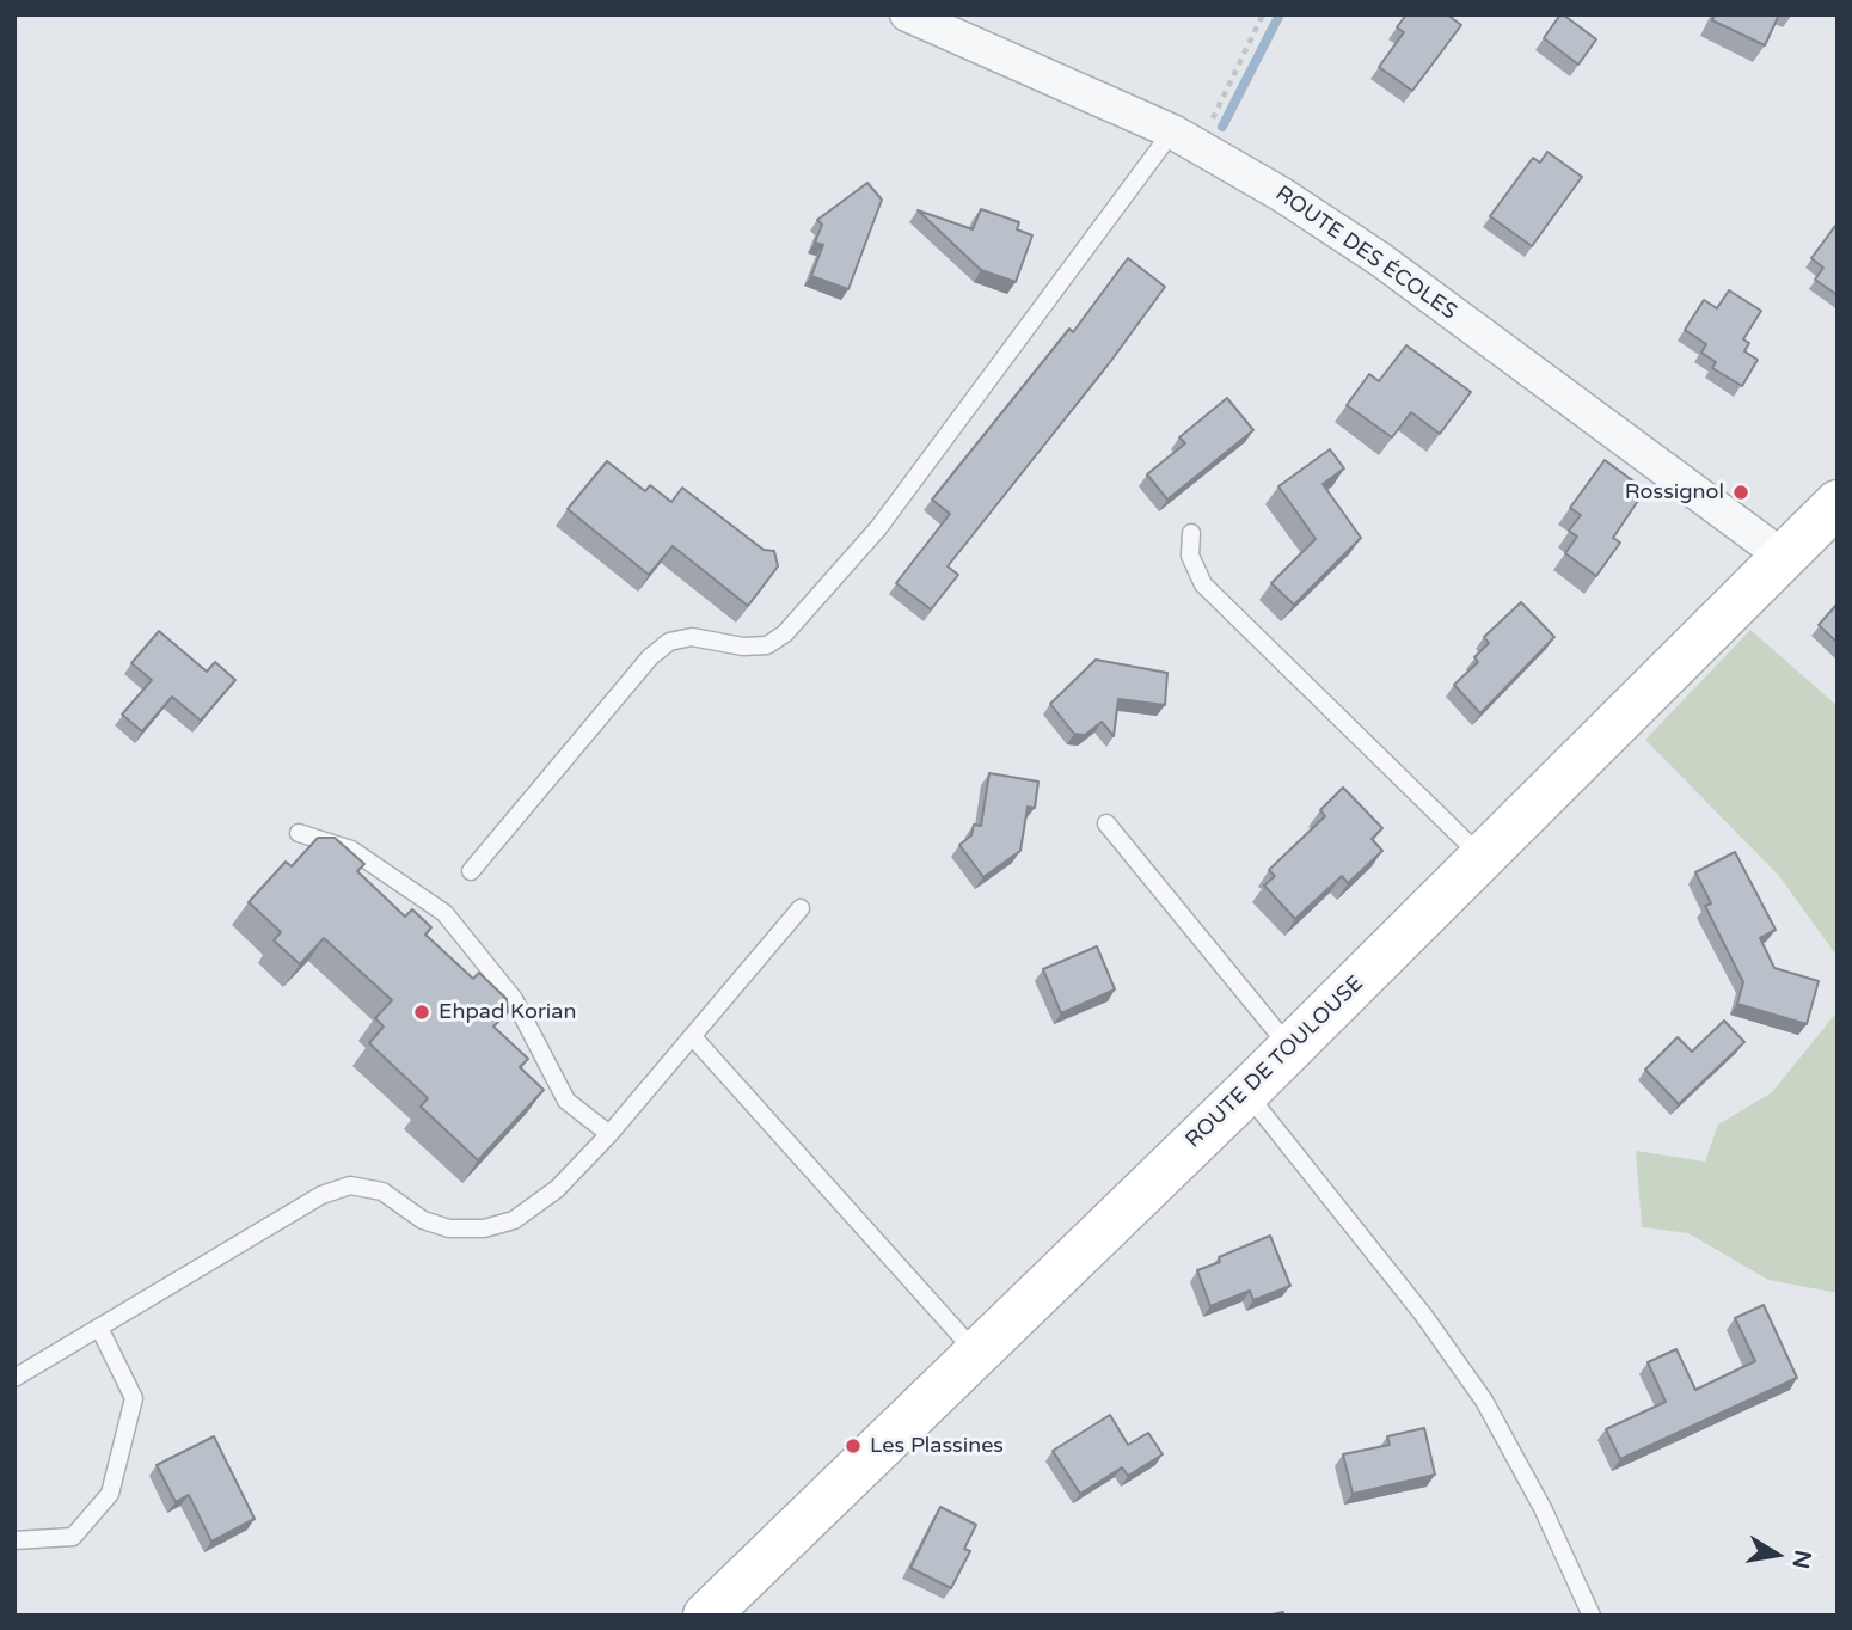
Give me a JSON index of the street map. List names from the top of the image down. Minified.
{"streets":{"street":["ROUTE DES ÉCOLES","ROUTE DE TOULOUSE"]},"crossings":[["ROUTE DES ÉCOLES","ROUTE DE TOULOUSE"]],"places":["Rossignol","Ehpad Korian","Les Plassines"],"north":"right"}
